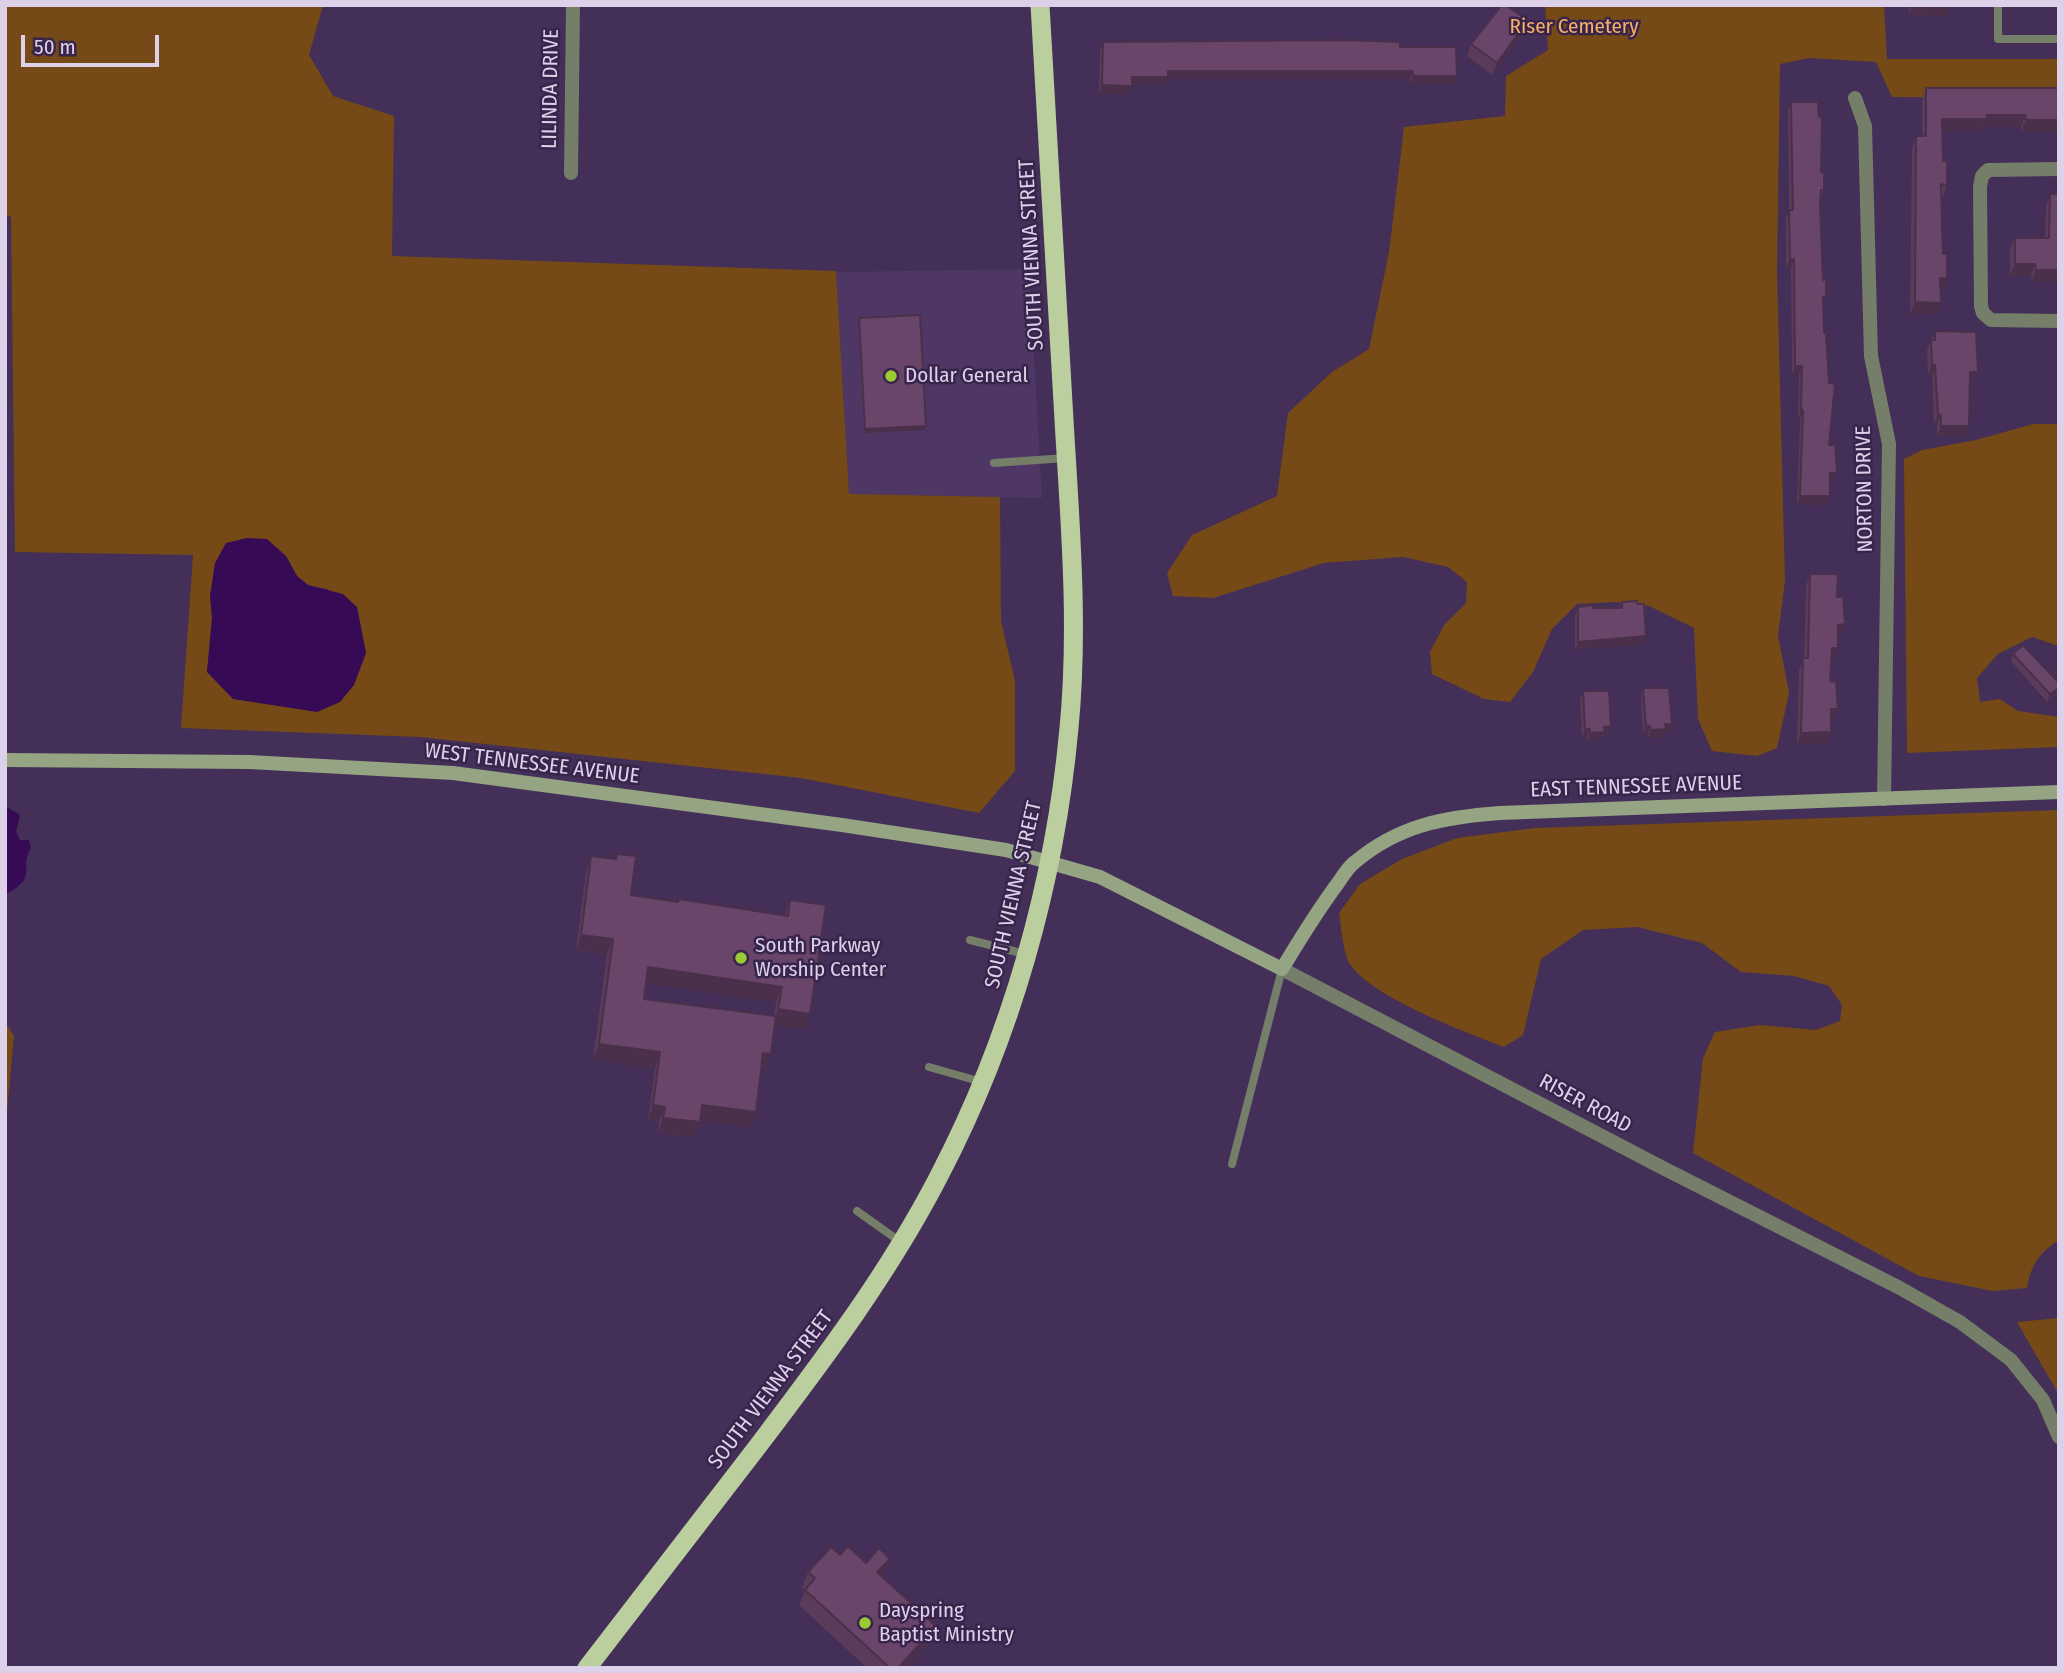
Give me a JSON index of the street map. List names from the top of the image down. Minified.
{"streets":{"highway":["SOUTH VIENNA STREET"],"main road":["WEST TENNESSEE AVENUE","EAST TENNESSEE AVENUE","RISER ROAD"],"street":["LILINDA DRIVE","NORTON DRIVE"]},"crossings":[["SOUTH VIENNA STREET","WEST TENNESSEE AVENUE"],["SOUTH VIENNA STREET","RISER ROAD"],["NORTON DRIVE","EAST TENNESSEE AVENUE"],["WEST TENNESSEE AVENUE","RISER ROAD"],["EAST TENNESSEE AVENUE","RISER ROAD"]],"parks":["Riser Cemetery"],"places":["Dollar General","South Parkway Worship Center","Dayspring Baptist Ministry"],"scale_bar":"50 m"}
